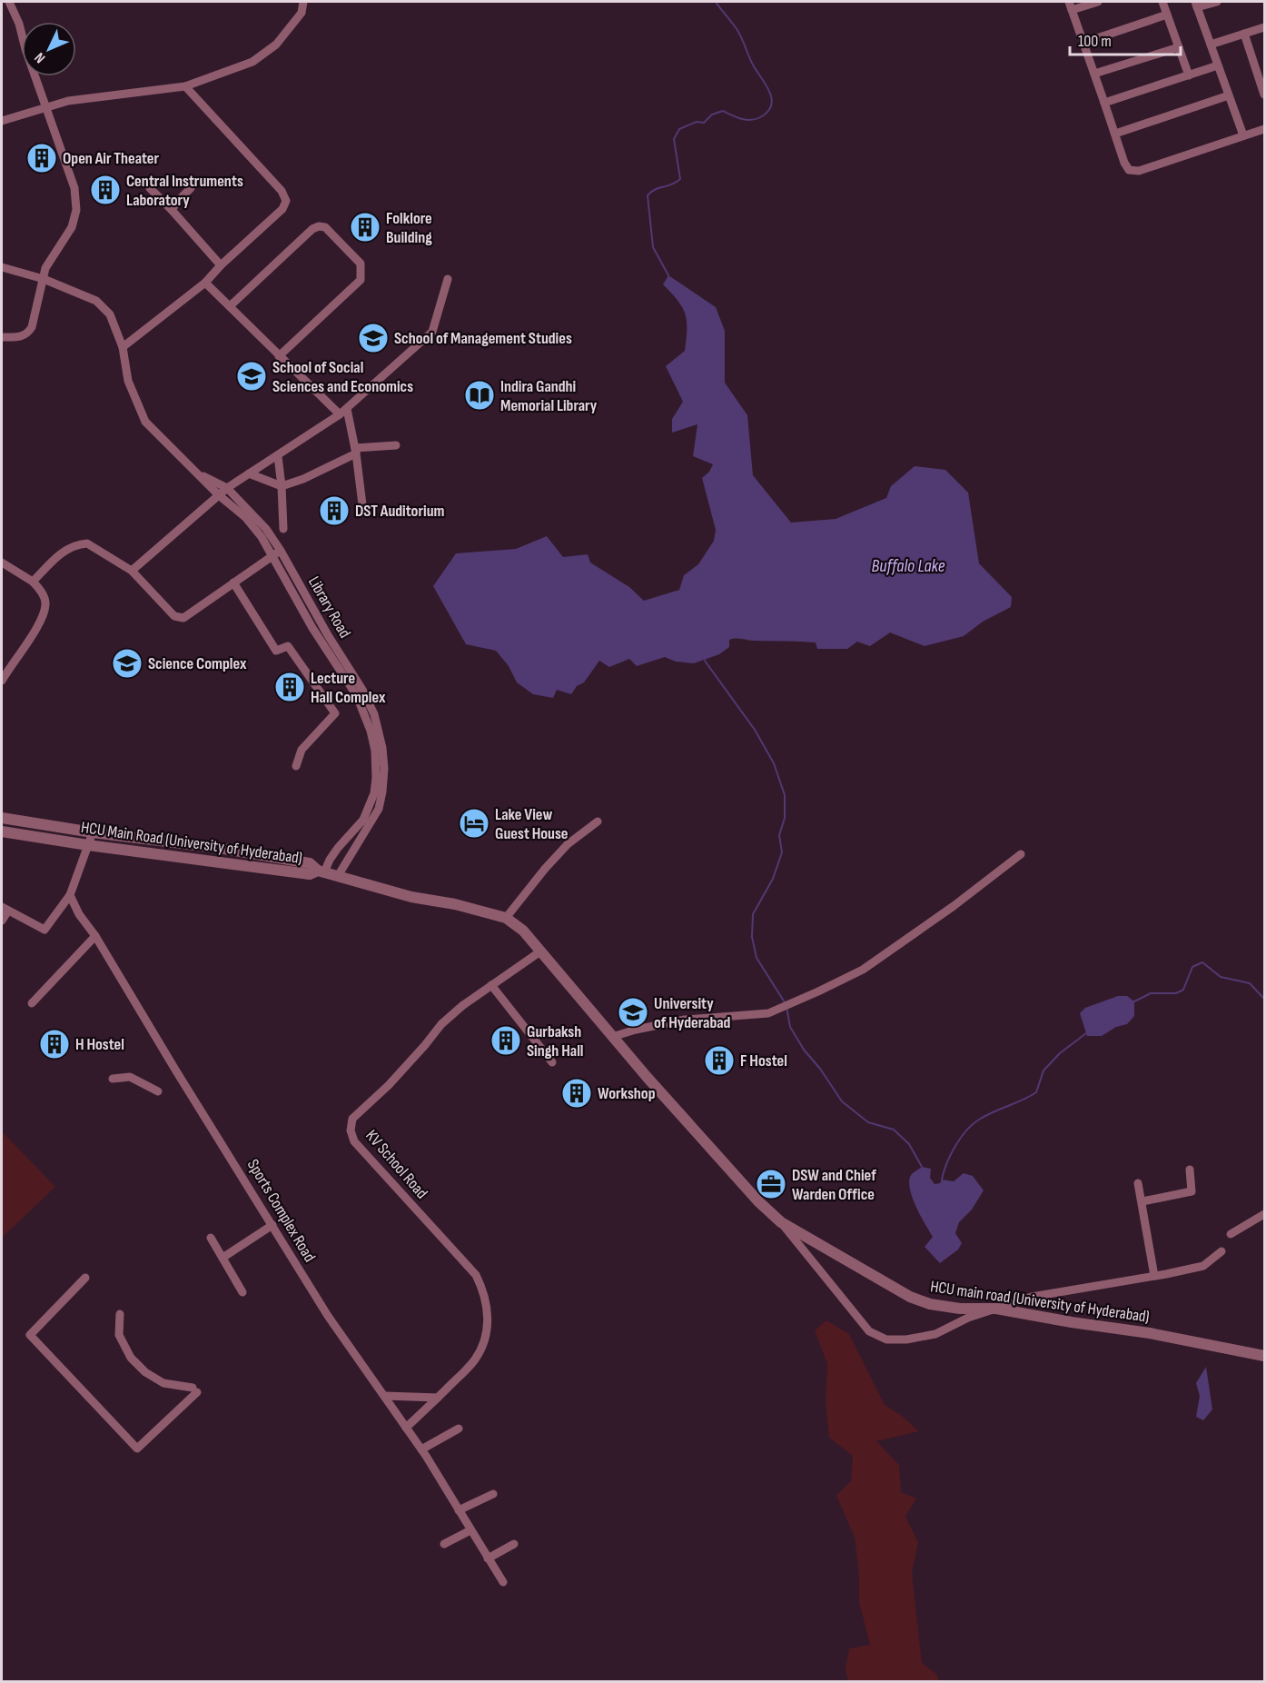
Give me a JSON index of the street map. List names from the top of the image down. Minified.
{"streets":{"street":["Library Road","HCU Main Road (University of Hyderabad)","KV School Road","Sports Complex Road","HCU main road (University of Hyderabad)"]},"crossings":[["Library Road","HCU main road (University of Hyderabad)"],["HCU Main Road (University of Hyderabad)","HCU main road (University of Hyderabad)"],["KV School Road","Sports Complex Road"],["KV School Road","HCU main road (University of Hyderabad)"]],"water":["Buffalo Lake"],"places":{"building":["Open Air Theater","Central Instruments Laboratory","Folklore Building","DST Auditorium","Lecture Hall Complex","Gurbaksh Singh Hall","H Hostel","F Hostel","Workshop"],"school or university":["School of Management Studies","School of Social Sciences and Economics","Science Complex","University of Hyderabad"],"library":["Indira Gandhi Memorial Library"],"hotel":["Lake View Guest House"],"office":["DSW and Chief Warden Office"]},"scale_bar":"100 m","north":"bottom left"}
